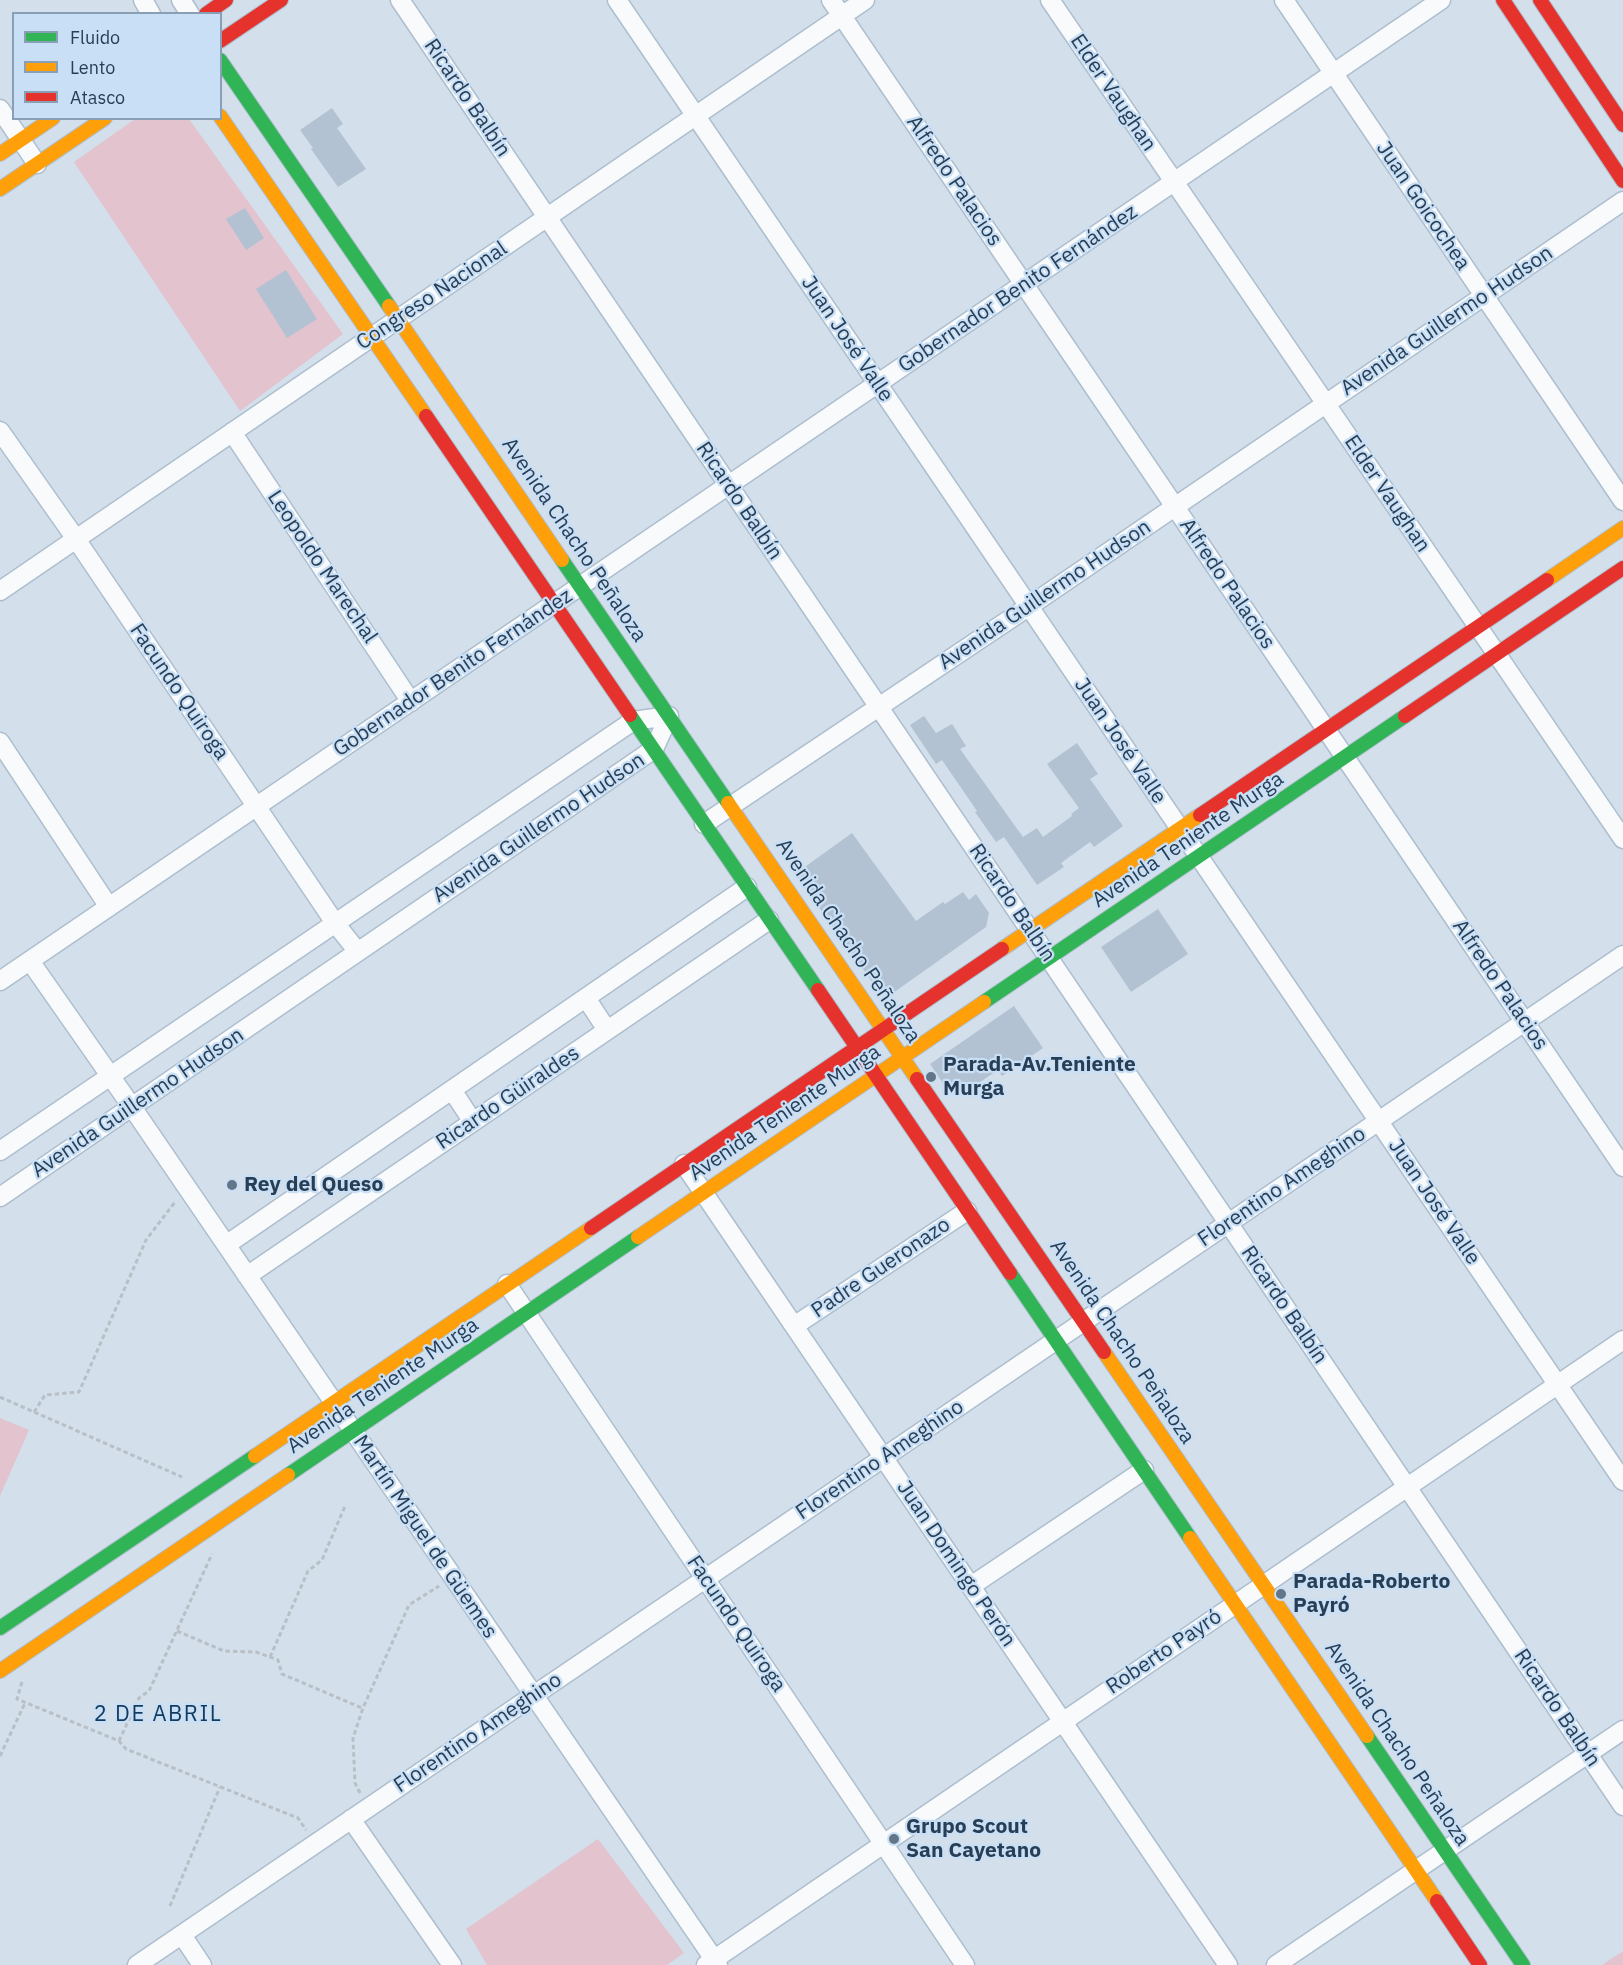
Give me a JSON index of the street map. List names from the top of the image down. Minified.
{"streets":{"main road":["Avenida Chacho Peñaloza","Avenida Teniente Murga"],"street":["Elder Vaughan","Ricardo Balbín","Alfredo Palacios","Juan Goicochea","Gobernador Benito Fernández","Congreso Nacional","Avenida Guillermo Hudson","Juan José Valle","Leopoldo Marechal","Facundo Quiroga","Ricardo Güiraldes","Florentino Ameghino","Padre Gueronazo","Martín Miguel de Güemes","Juan Domingo Perón","Roberto Payró"]},"crossings":[["Elder Vaughan","Gobernador Benito Fernández"],["Elder Vaughan","Avenida Guillermo Hudson"],["Elder Vaughan","Avenida Teniente Murga"],["Ricardo Balbín","Gobernador Benito Fernández"],["Ricardo Balbín","Congreso Nacional"],["Ricardo Balbín","Avenida Guillermo Hudson"],["Ricardo Balbín","Avenida Teniente Murga"],["Ricardo Balbín","Florentino Ameghino"],["Ricardo Balbín","Roberto Payró"],["Alfredo Palacios","Gobernador Benito Fernández"],["Alfredo Palacios","Congreso Nacional"],["Alfredo Palacios","Avenida Guillermo Hudson"],["Alfredo Palacios","Avenida Teniente Murga"],["Alfredo Palacios","Florentino Ameghino"],["Juan Goicochea","Gobernador Benito Fernández"],["Juan Goicochea","Avenida Guillermo Hudson"],["Gobernador Benito Fernández","Juan José Valle"],["Gobernador Benito Fernández","Avenida Chacho Peñaloza"],["Gobernador Benito Fernández","Leopoldo Marechal"],["Gobernador Benito Fernández","Facundo Quiroga"],["Gobernador Benito Fernández","Martín Miguel de Güemes"],["Congreso Nacional","Juan José Valle"],["Congreso Nacional","Avenida Chacho Peñaloza"],["Congreso Nacional","Leopoldo Marechal"],["Congreso Nacional","Facundo Quiroga"],["Avenida Guillermo Hudson","Juan José Valle"],["Avenida Guillermo Hudson","Avenida Chacho Peñaloza"],["Avenida Guillermo Hudson","Facundo Quiroga"],["Avenida Guillermo Hudson","Martín Miguel de Güemes"],["Juan José Valle","Avenida Teniente Murga"],["Juan José Valle","Florentino Ameghino"],["Juan José Valle","Roberto Payró"],["Avenida Chacho Peñaloza","Avenida Teniente Murga"],["Avenida Chacho Peñaloza","Florentino Ameghino"],["Avenida Chacho Peñaloza","Roberto Payró"],["Facundo Quiroga","Avenida Teniente Murga"],["Facundo Quiroga","Florentino Ameghino"],["Facundo Quiroga","Roberto Payró"],["Avenida Teniente Murga","Martín Miguel de Güemes"],["Avenida Teniente Murga","Juan Domingo Perón"],["Ricardo Güiraldes","Martín Miguel de Güemes"],["Florentino Ameghino","Martín Miguel de Güemes"],["Florentino Ameghino","Juan Domingo Perón"],["Padre Gueronazo","Juan Domingo Perón"],["Martín Miguel de Güemes","Roberto Payró"],["Juan Domingo Perón","Roberto Payró"]],"districts":["2 DE ABRIL"],"places":["Parada-Av.Teniente Murga","Rey del Queso","Parada-Roberto Payró","Grupo Scout San Cayetano"],"legend":["Fluido","Lento","Atasco"]}
